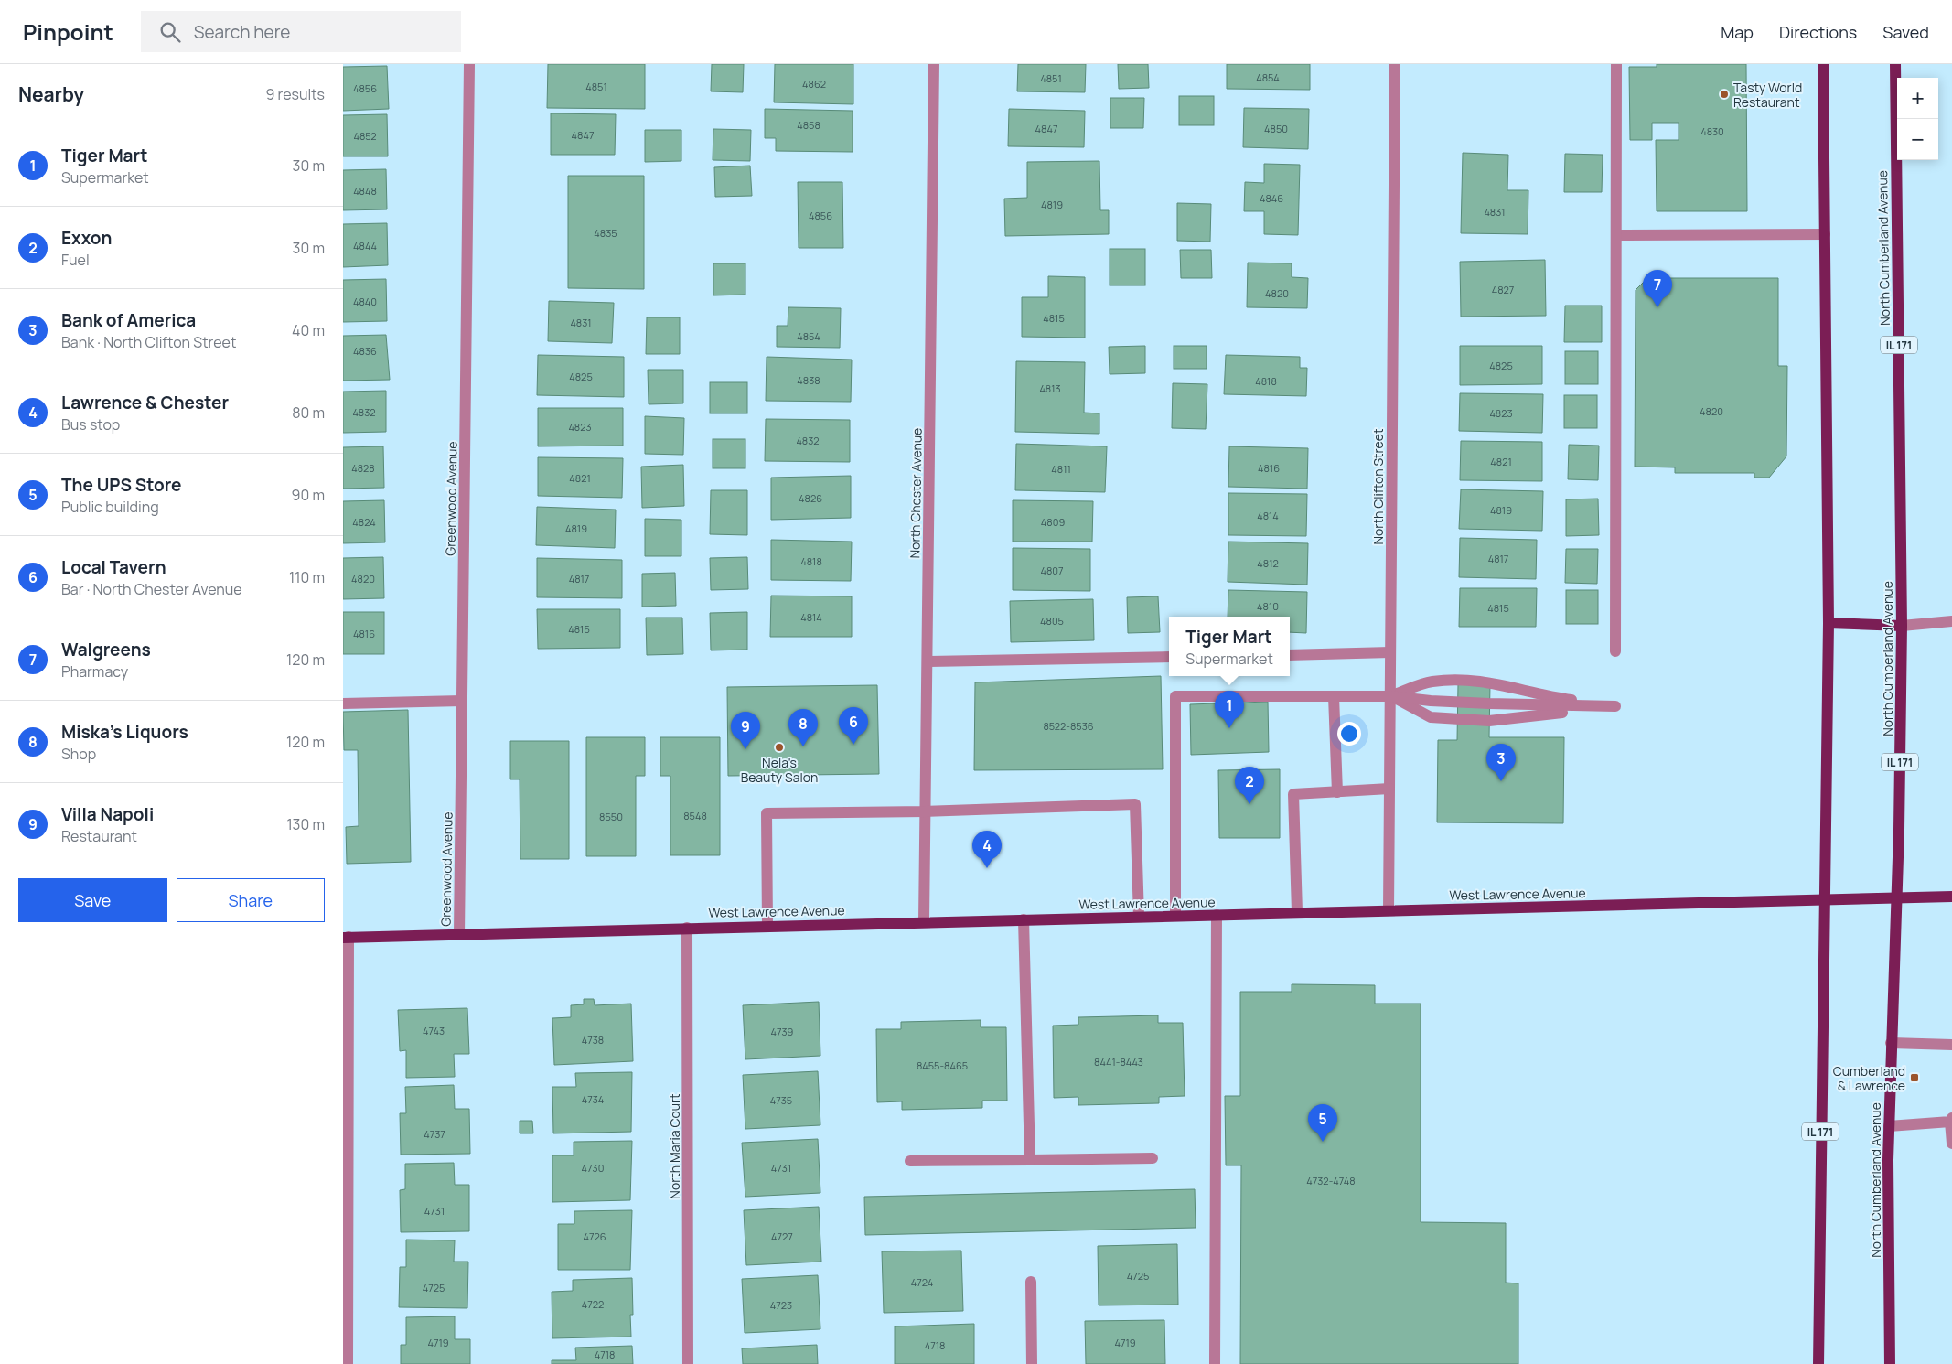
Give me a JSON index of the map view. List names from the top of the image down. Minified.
{"streets":{"main road":["North Cumberland Avenue","IL 171","West Lawrence Avenue"],"street":["North Clifton Street","North Chester Avenue","Greenwood Avenue","North Maria Court"]},"crossings":[["North Cumberland Avenue","West Lawrence Avenue"],["IL 171","West Lawrence Avenue"],["North Clifton Street","West Lawrence Avenue"],["North Chester Avenue","West Lawrence Avenue"],["Greenwood Avenue","West Lawrence Avenue"],["West Lawrence Avenue","North Maria Court"]],"places":{"other":["Tasty World Restaurant","Nela's Beauty Salon"],"transit":["Cumberland & Lawrence"]},"house_numbers":["4854","4851","4862","4851","4856","4858","4847","4850","4830","4847","4852","4848","4846","4819","4831","4856","4835","4844","4827","4820","4840","4815","4831","4854","4836","4825","4825","4838","4818","4813","4820","4832","4823","4823","4832","4821","4828","4816","4811","4821","4826","4819","4814","4824","4809","4819","4817","4818","4812","4807","4820","4817","4810","4815","4814","4805","4815","4816","8522-8536","8548","8550","4743","4739","4738","8441-8443","8455-8465","4734","4735","4737","4730","4731","4732-4748","4731","4726","4727","4725","4724","4725","4722","4723","4719","4719","4718","4718"],"page":{"header":"Pinpoint","search":"Search here","nav":["Map","Directions","Saved"],"heading":["Nearby","9 results"],"map_buttons":["+","−"],"list":[{"mark":"1","name":"Tiger Mart","note":"Supermarket","value":"30 m"},{"mark":"2","name":"Exxon","note":"Fuel","value":"30 m"},{"mark":"3","name":"Bank of America","note":"Bank · North Clifton Street","value":"40 m"},{"mark":"4","name":"Lawrence & Chester","note":"Bus stop","value":"80 m"},{"mark":"5","name":"The UPS Store","note":"Public building","value":"90 m"},{"mark":"6","name":"Local Tavern","note":"Bar · North Chester Avenue","value":"110 m"},{"mark":"7","name":"Walgreens","note":"Pharmacy","value":"120 m"},{"mark":"8","name":"Miska's Liquors","note":"Shop","value":"120 m"},{"mark":"9","name":"Villa Napoli","note":"Restaurant","value":"130 m"}],"pins":["7","1","6","8","9","3","2","4","5"],"popup":["Tiger Mart","Supermarket"],"buttons":["Save","Share"]}}
